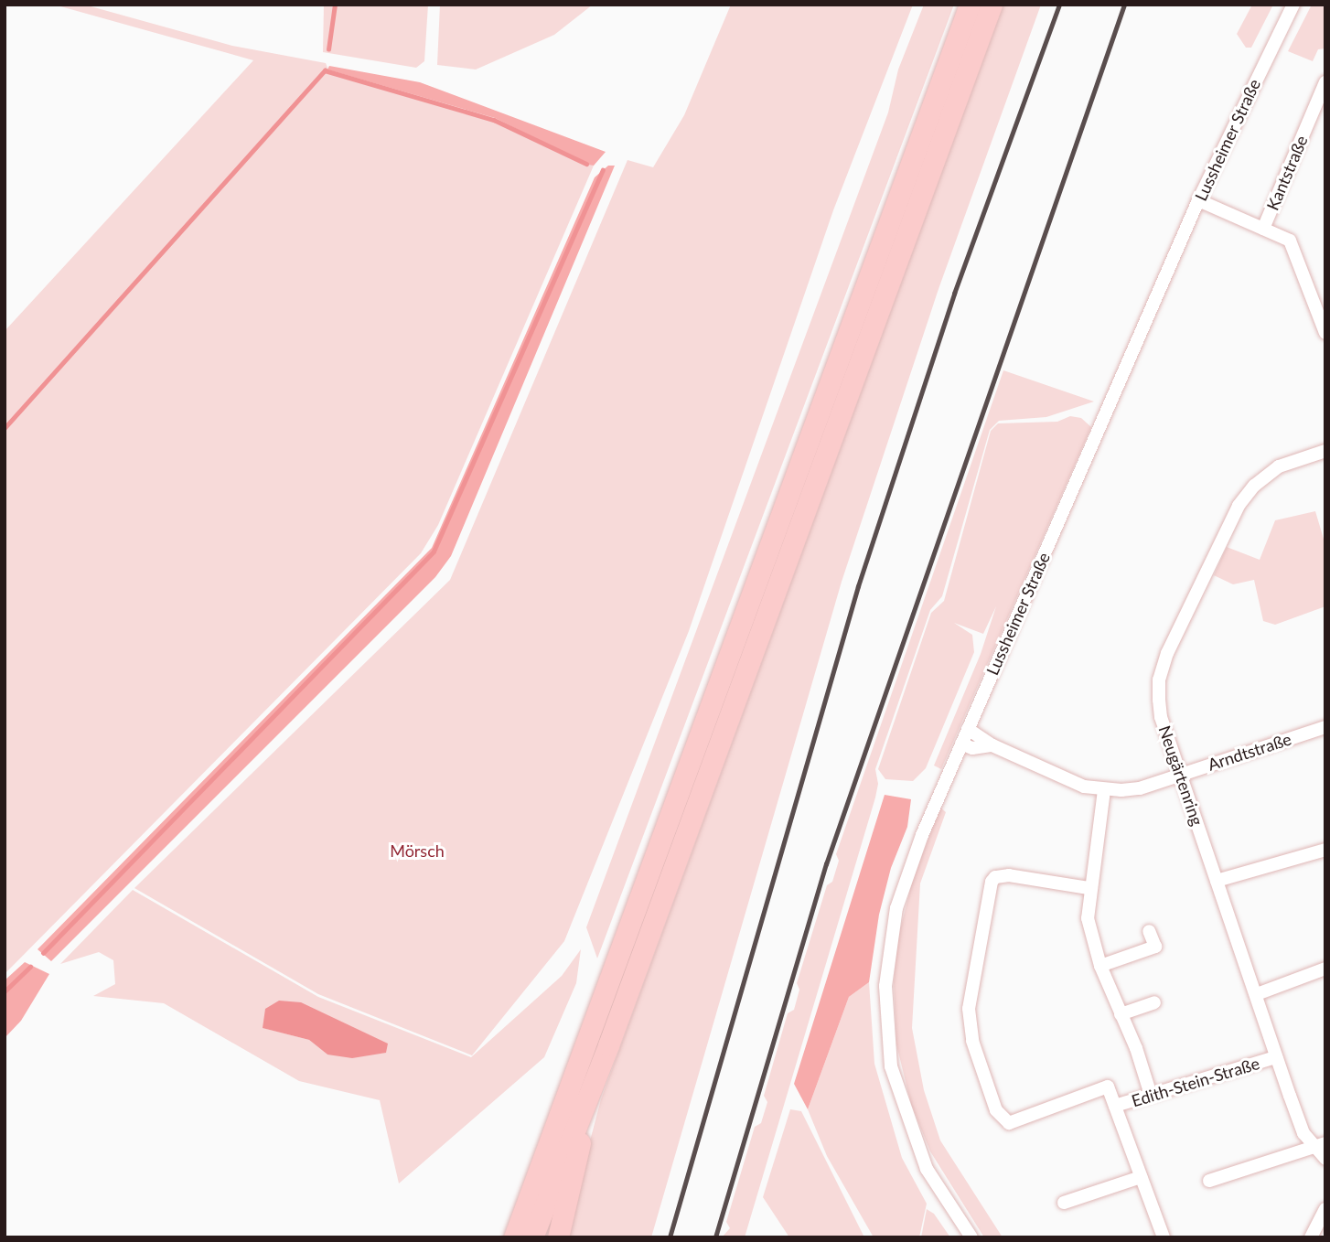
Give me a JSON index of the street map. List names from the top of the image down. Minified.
{"streets":{"street":["Lussheimer Straße","Kantstraße","Arndtstraße","Neugärtenring","Edith-Stein-Straße"]},"crossings":[["Lussheimer Straße","Arndtstraße"],["Arndtstraße","Neugärtenring"],["Neugärtenring","Edith-Stein-Straße"]],"parks":["Mörsch"]}
